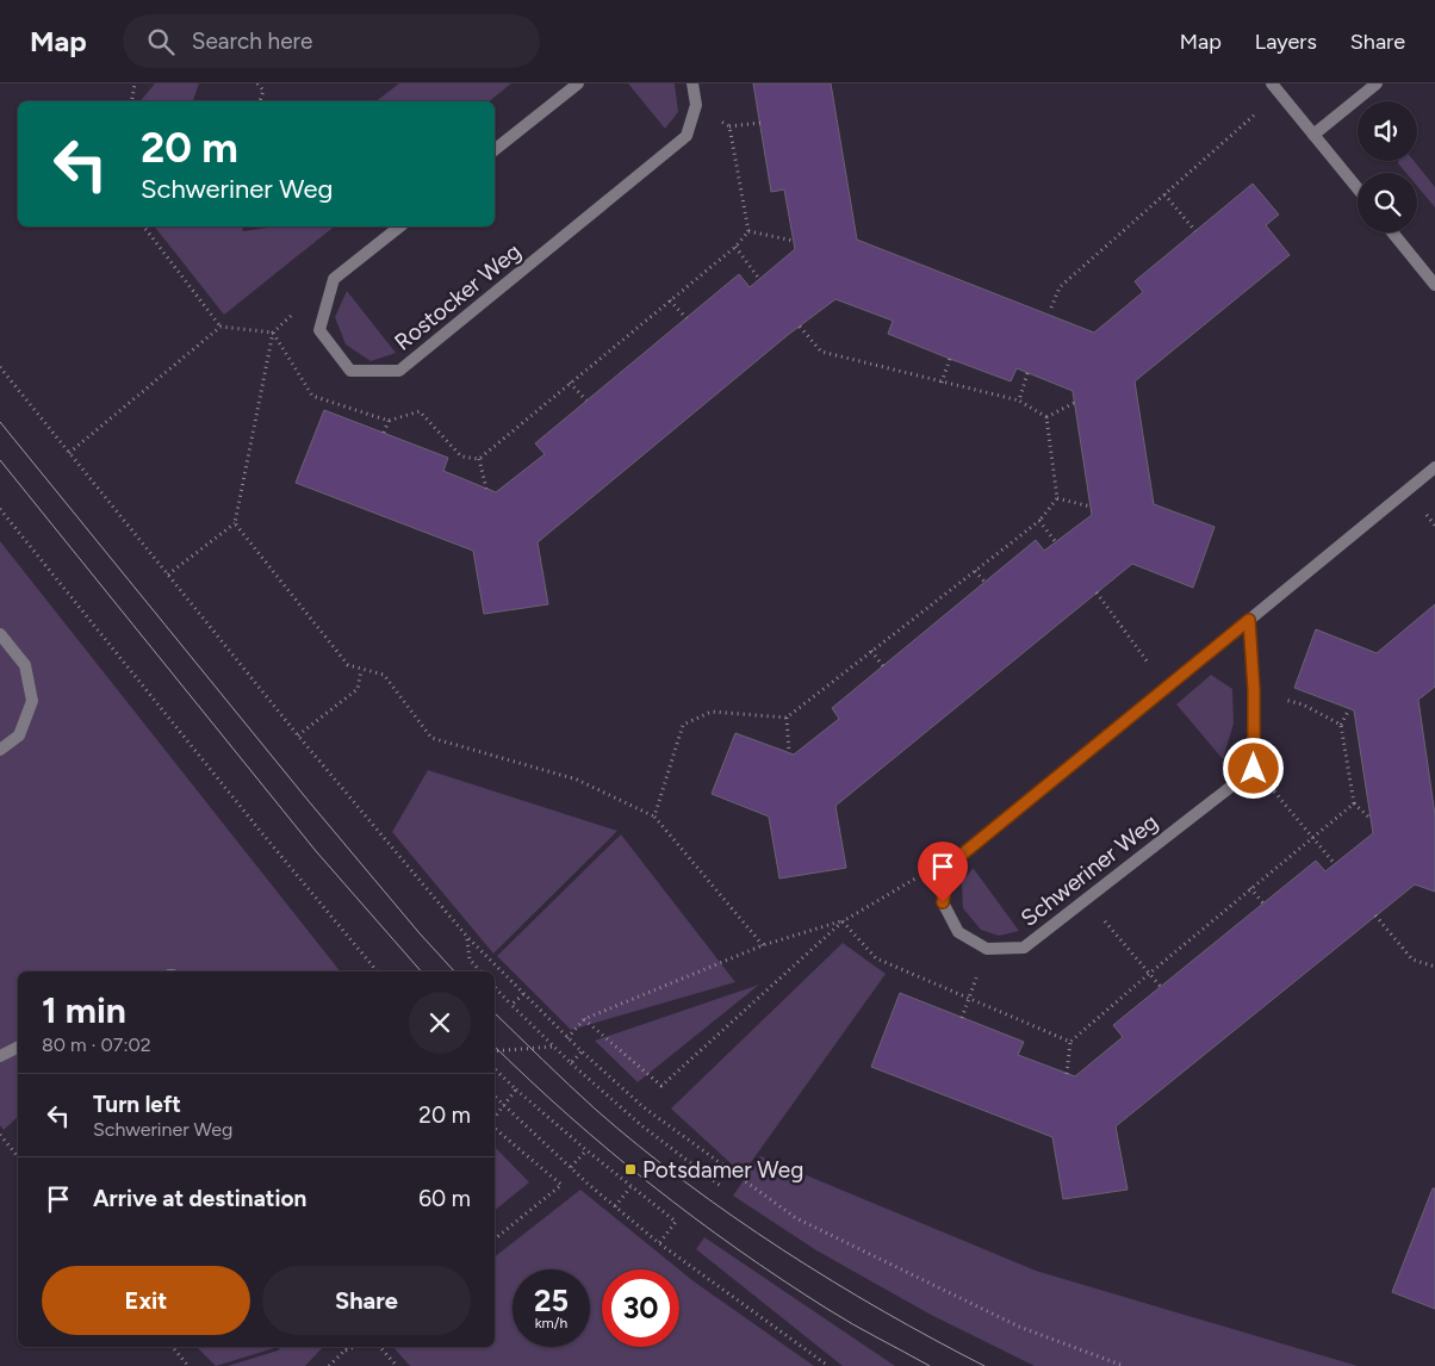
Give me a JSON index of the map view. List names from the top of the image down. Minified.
{"streets":{"street":["Rostocker Weg","Schweriner Weg"]},"places":{"transit":["Potsdamer Weg"]},"page":{"header":"Map","search":"Search here","nav":["Map","Layers","Share"],"turn":["20 m","Schweriner Weg"],"heading":["1 min","80 m · 07:02"],"list":[{"name":"Turn left","note":"Schweriner Weg","value":"20 m"},{"name":"Arrive at destination","value":"60 m"}],"buttons":["Exit","Share"],"speed":"25 km/h","limit":"30"}}
